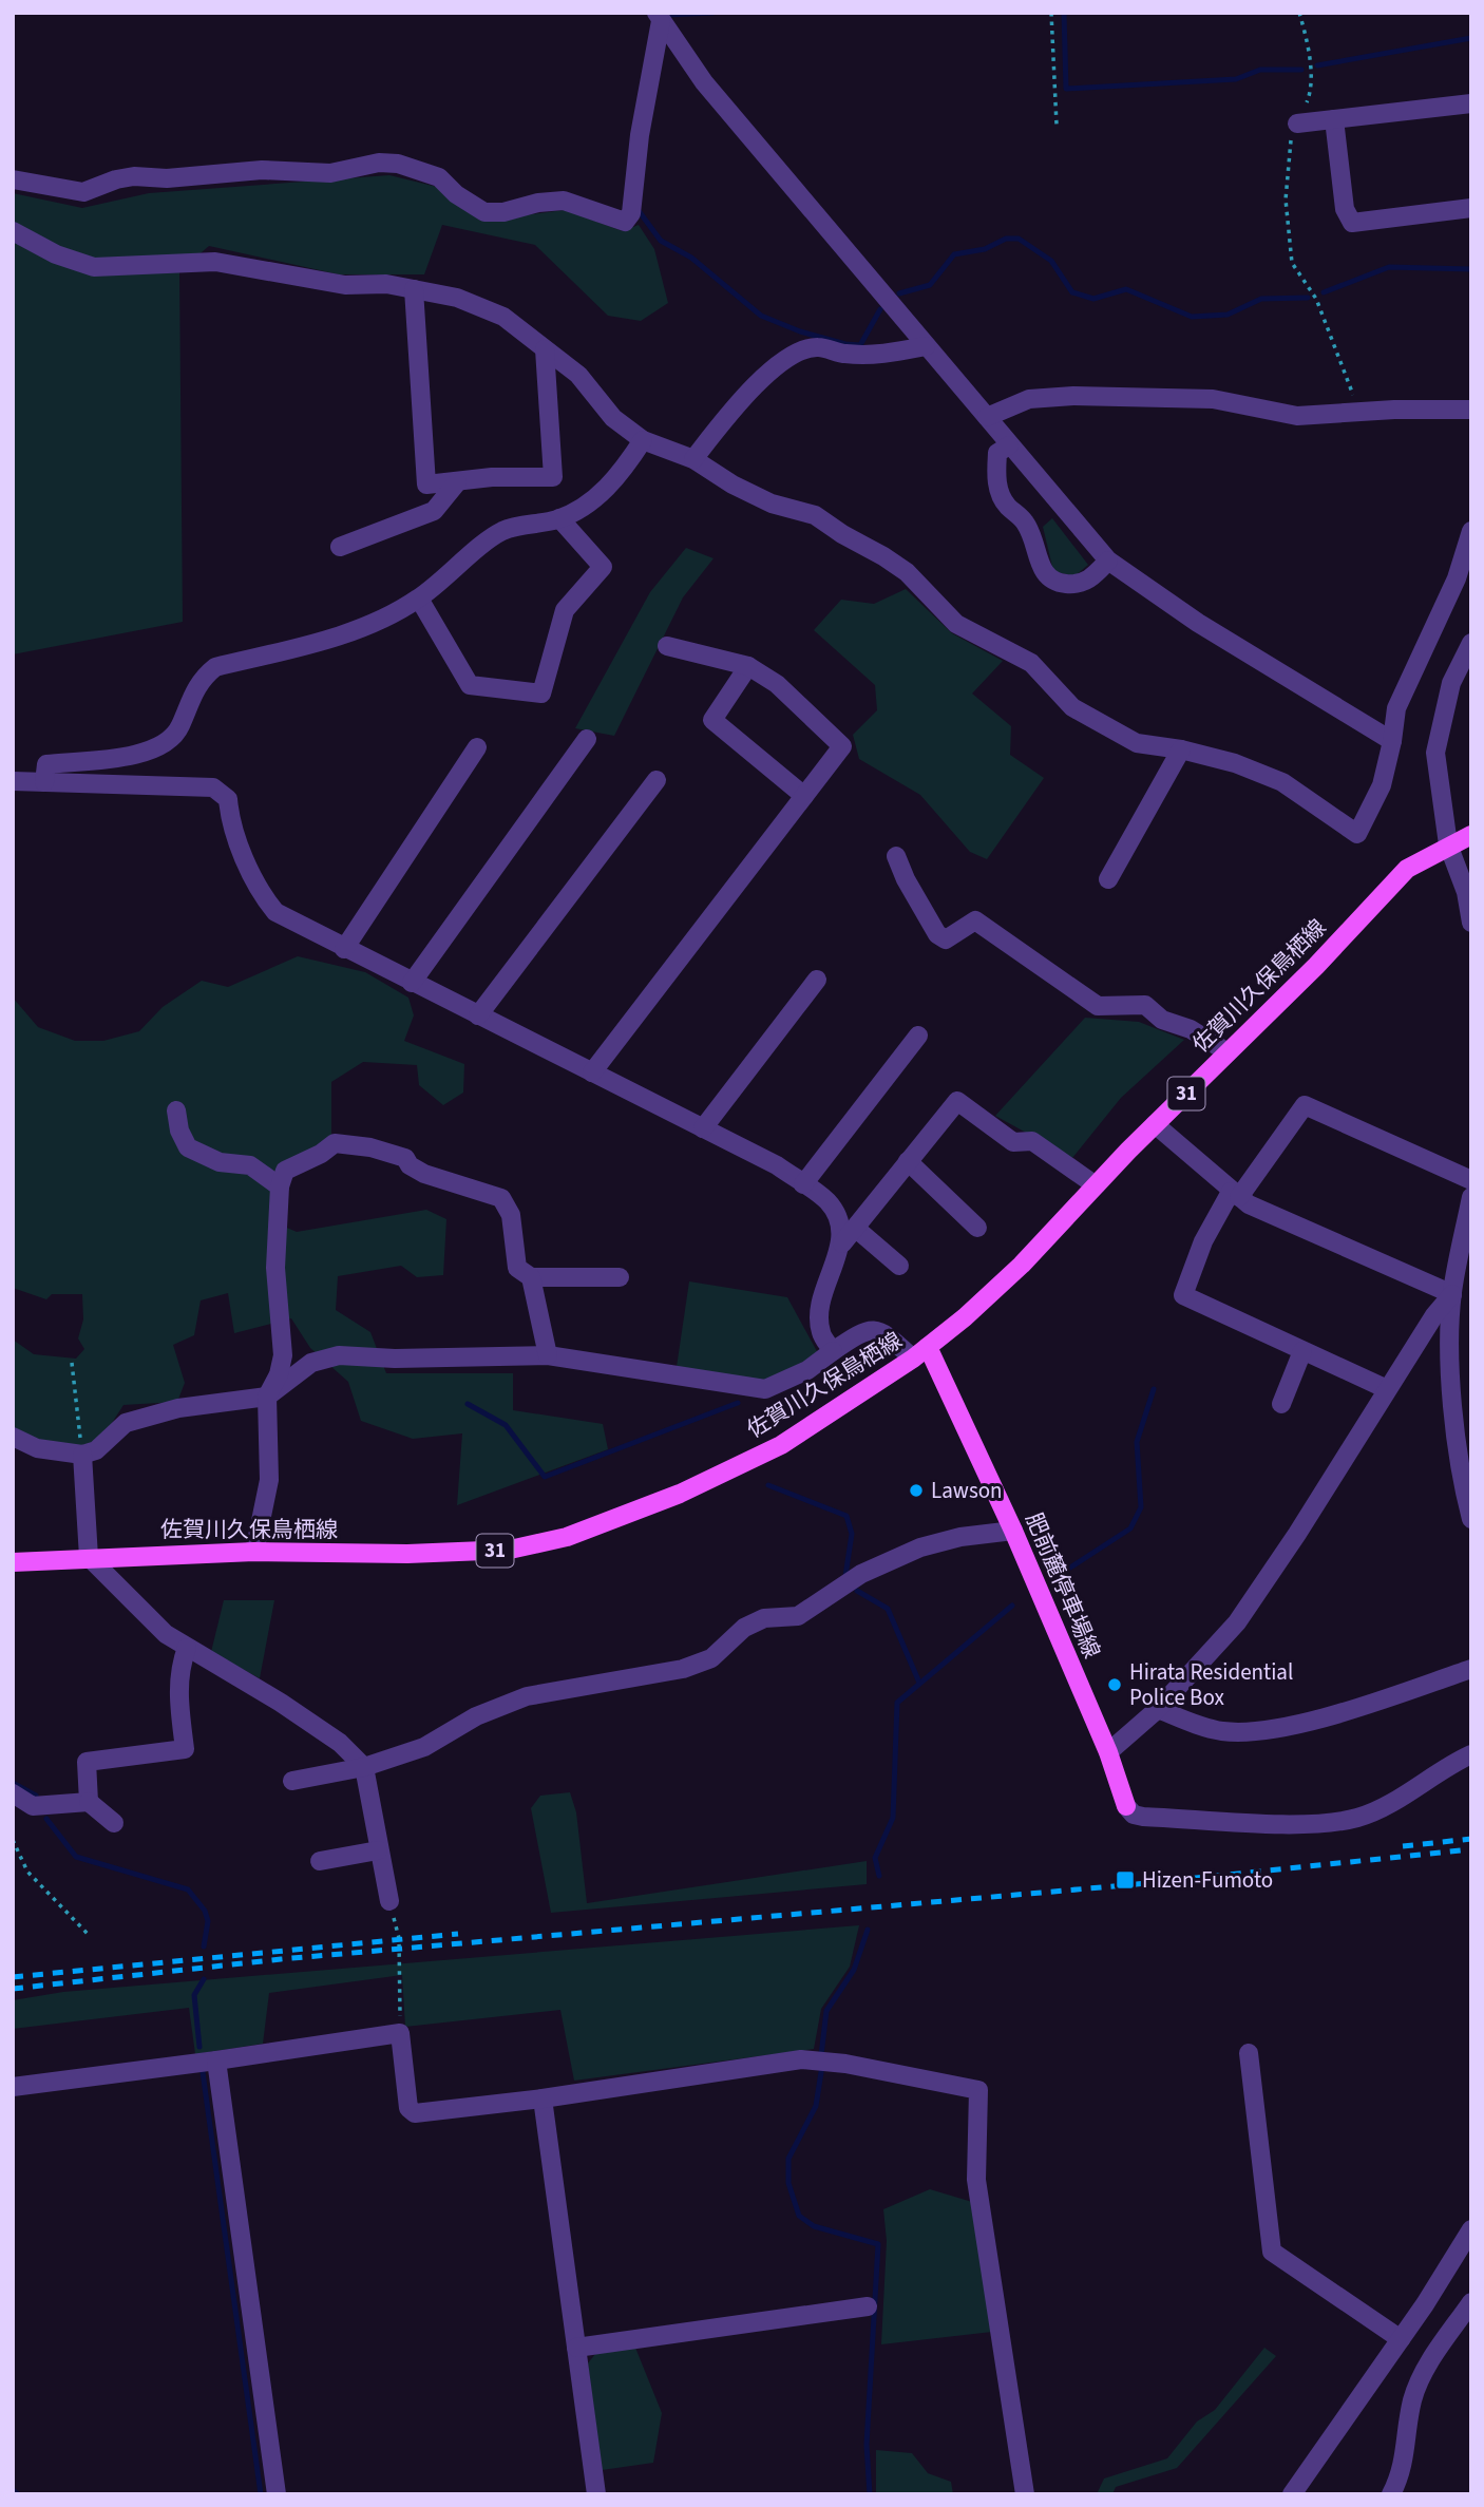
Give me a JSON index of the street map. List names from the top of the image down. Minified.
{"streets":{"main road":["佐賀川久保鳥栖線","31","肥前麓停車場線"]},"crossings":[["佐賀川久保鳥栖線","肥前麓停車場線"]],"places":{"other":["Lawson","Hirata Residential Police Box"],"transit":["Hizen-Fumoto"]}}
